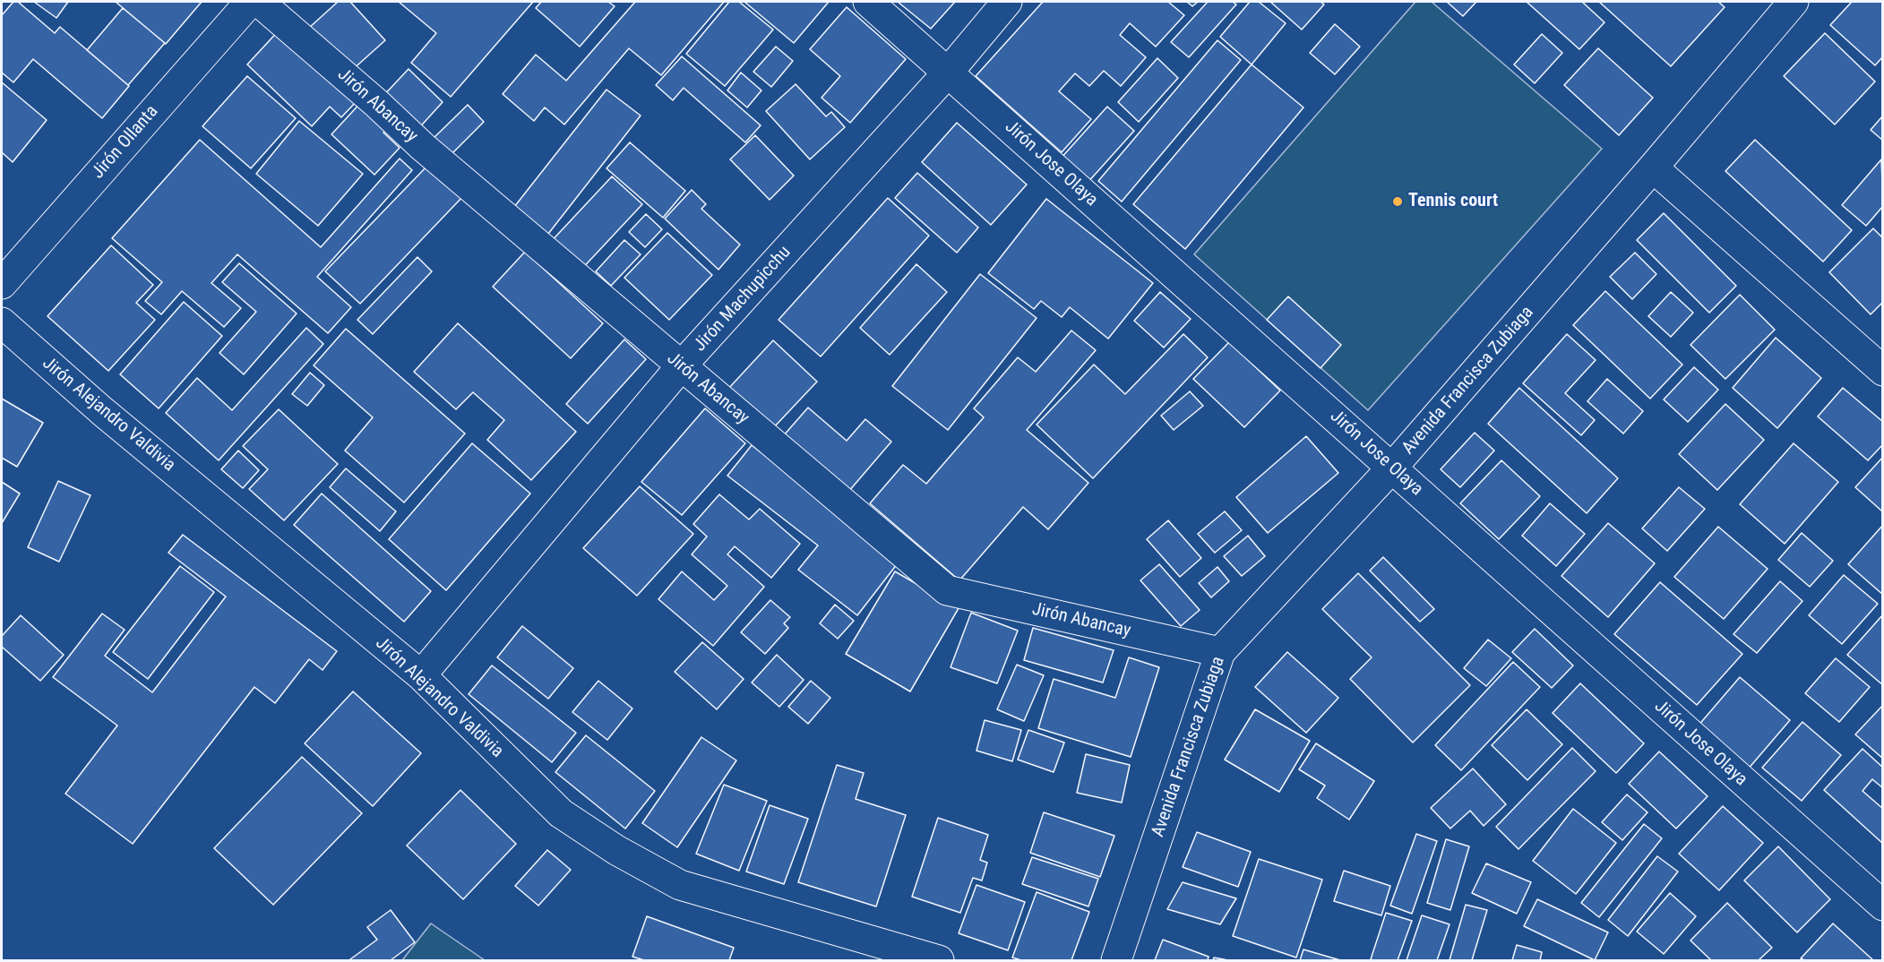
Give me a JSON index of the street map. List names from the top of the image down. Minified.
{"streets":{"street":["Jirón Abancay","Jirón Ollanta","Jirón Jose Olaya","Jirón Machupicchu","Avenida Francisca Zubiaga","Jirón Alejandro Valdivia"]},"crossings":[["Jirón Abancay","Jirón Machupicchu"],["Jirón Abancay","Avenida Francisca Zubiaga"],["Jirón Jose Olaya","Jirón Machupicchu"],["Jirón Jose Olaya","Avenida Francisca Zubiaga"],["Jirón Machupicchu","Jirón Alejandro Valdivia"]],"places":["Tennis court"]}
